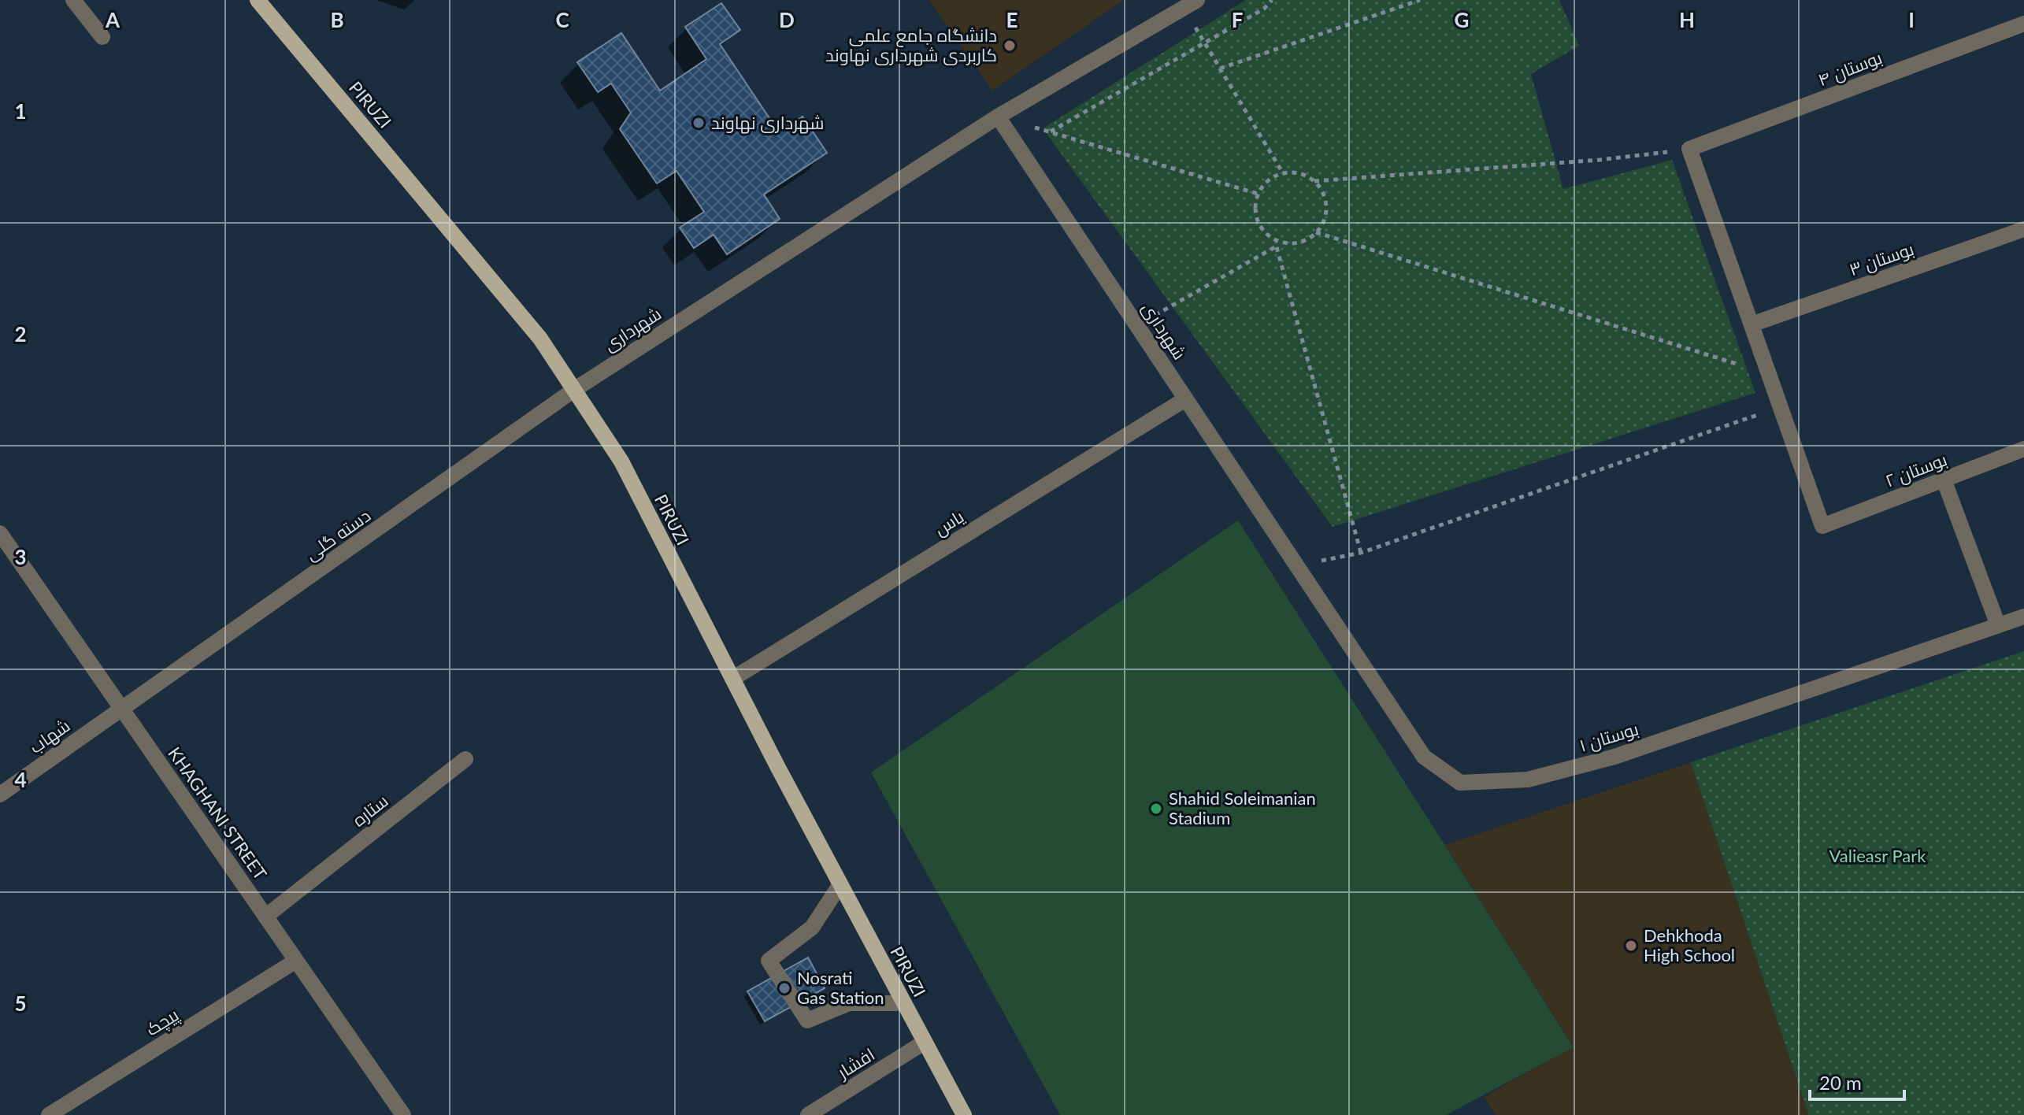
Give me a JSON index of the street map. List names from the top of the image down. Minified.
{"streets":{"main road":["PIRUZI"],"street":["بوستان ۴","بوستان ۳","شهرداری","بوستان ۲","یاس","دسته گلی","شهاب","بوستان ۱","ستاره","KHAGHANI STREET","پیچک","افشار"]},"crossings":[["PIRUZI","شهرداری"],["PIRUZI","یاس"],["PIRUZI","دسته گلی"],["PIRUZI","افشار"],["شهرداری","یاس"],["شهرداری","دسته گلی"],["شهرداری","بوستان ۱"],["دسته گلی","شهاب"],["دسته گلی","KHAGHANI STREET"],["شهاب","KHAGHANI STREET"],["ستاره","KHAGHANI STREET"],["KHAGHANI STREET","پیچک"]],"parks":["Valieasr Park"],"places":["دانشگاه جامع علمی کاربردی شهرداری نهاوند","شهرداری نهاوند","Shahid Soleimanian Stadium","Dehkhoda High School","Nosrati Gas Station"],"scale_bar":"20 m","grid":{"columns":["A","B","C","D","E","F","G","H","I"],"rows":["1","2","3","4","5"]}}
